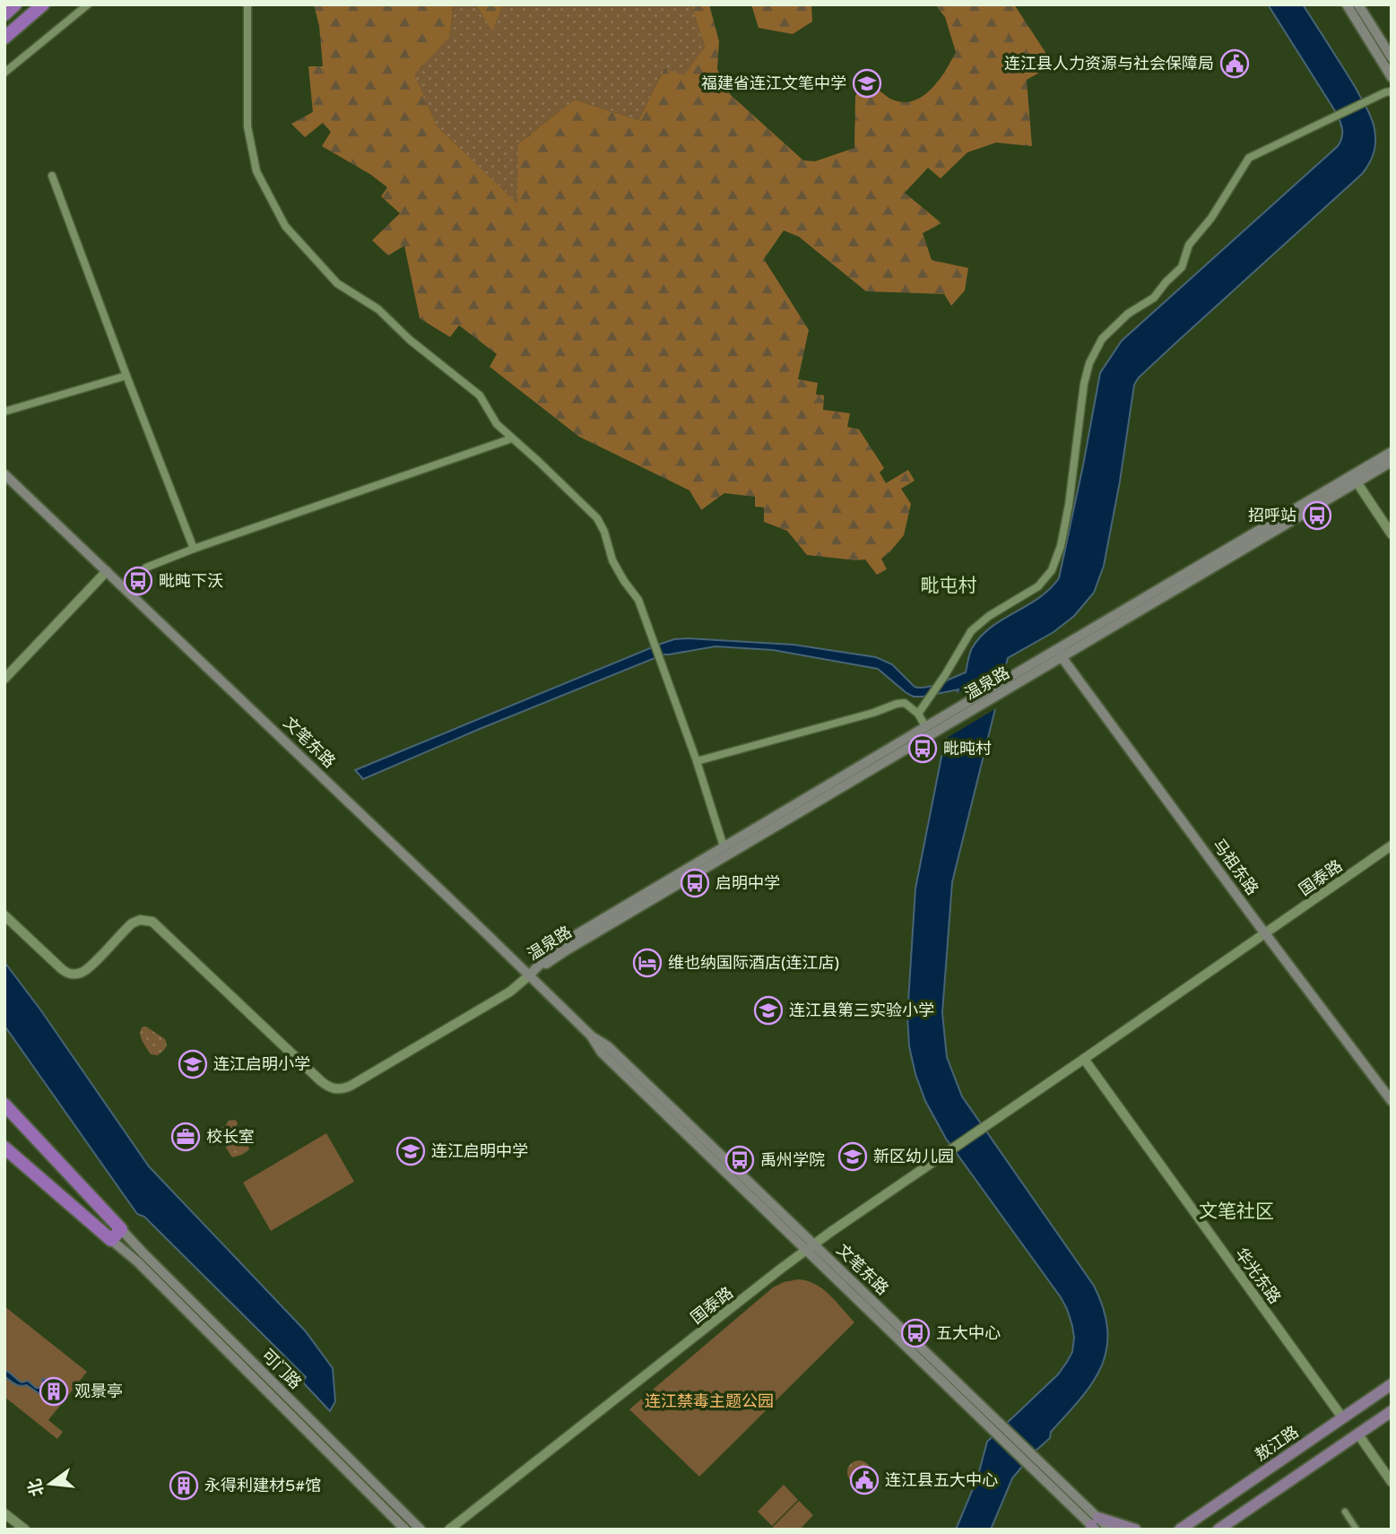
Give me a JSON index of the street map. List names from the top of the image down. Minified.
{"streets":{"main road":["温泉路","文笔东路","马祖东路","可门路","敖江路"],"street":["国泰路","华光东路"]},"crossings":[["温泉路","文笔东路"],["温泉路","马祖东路"],["文笔东路","国泰路"],["马祖东路","国泰路"],["国泰路","华光东路"],["华光东路","敖江路"]],"districts":["毗屯村","文笔社区"],"parks":["连江禁毒主题公园"],"places":{"public building":["连江县人力资源与社会保障局","连江县五大中心"],"school or university":["福建省连江文笔中学","连江县第三实验小学","连江启明小学","连江启明中学","新区幼儿园"],"bus stop":["招呼站","毗旽下沃","毗旽村","启明中学","禹州学院","五大中心"],"hotel":["维也纳国际酒店(连江店)"],"office":["校长室"],"building":["观景亭","永得利建材5#馆"]},"north":"left"}
